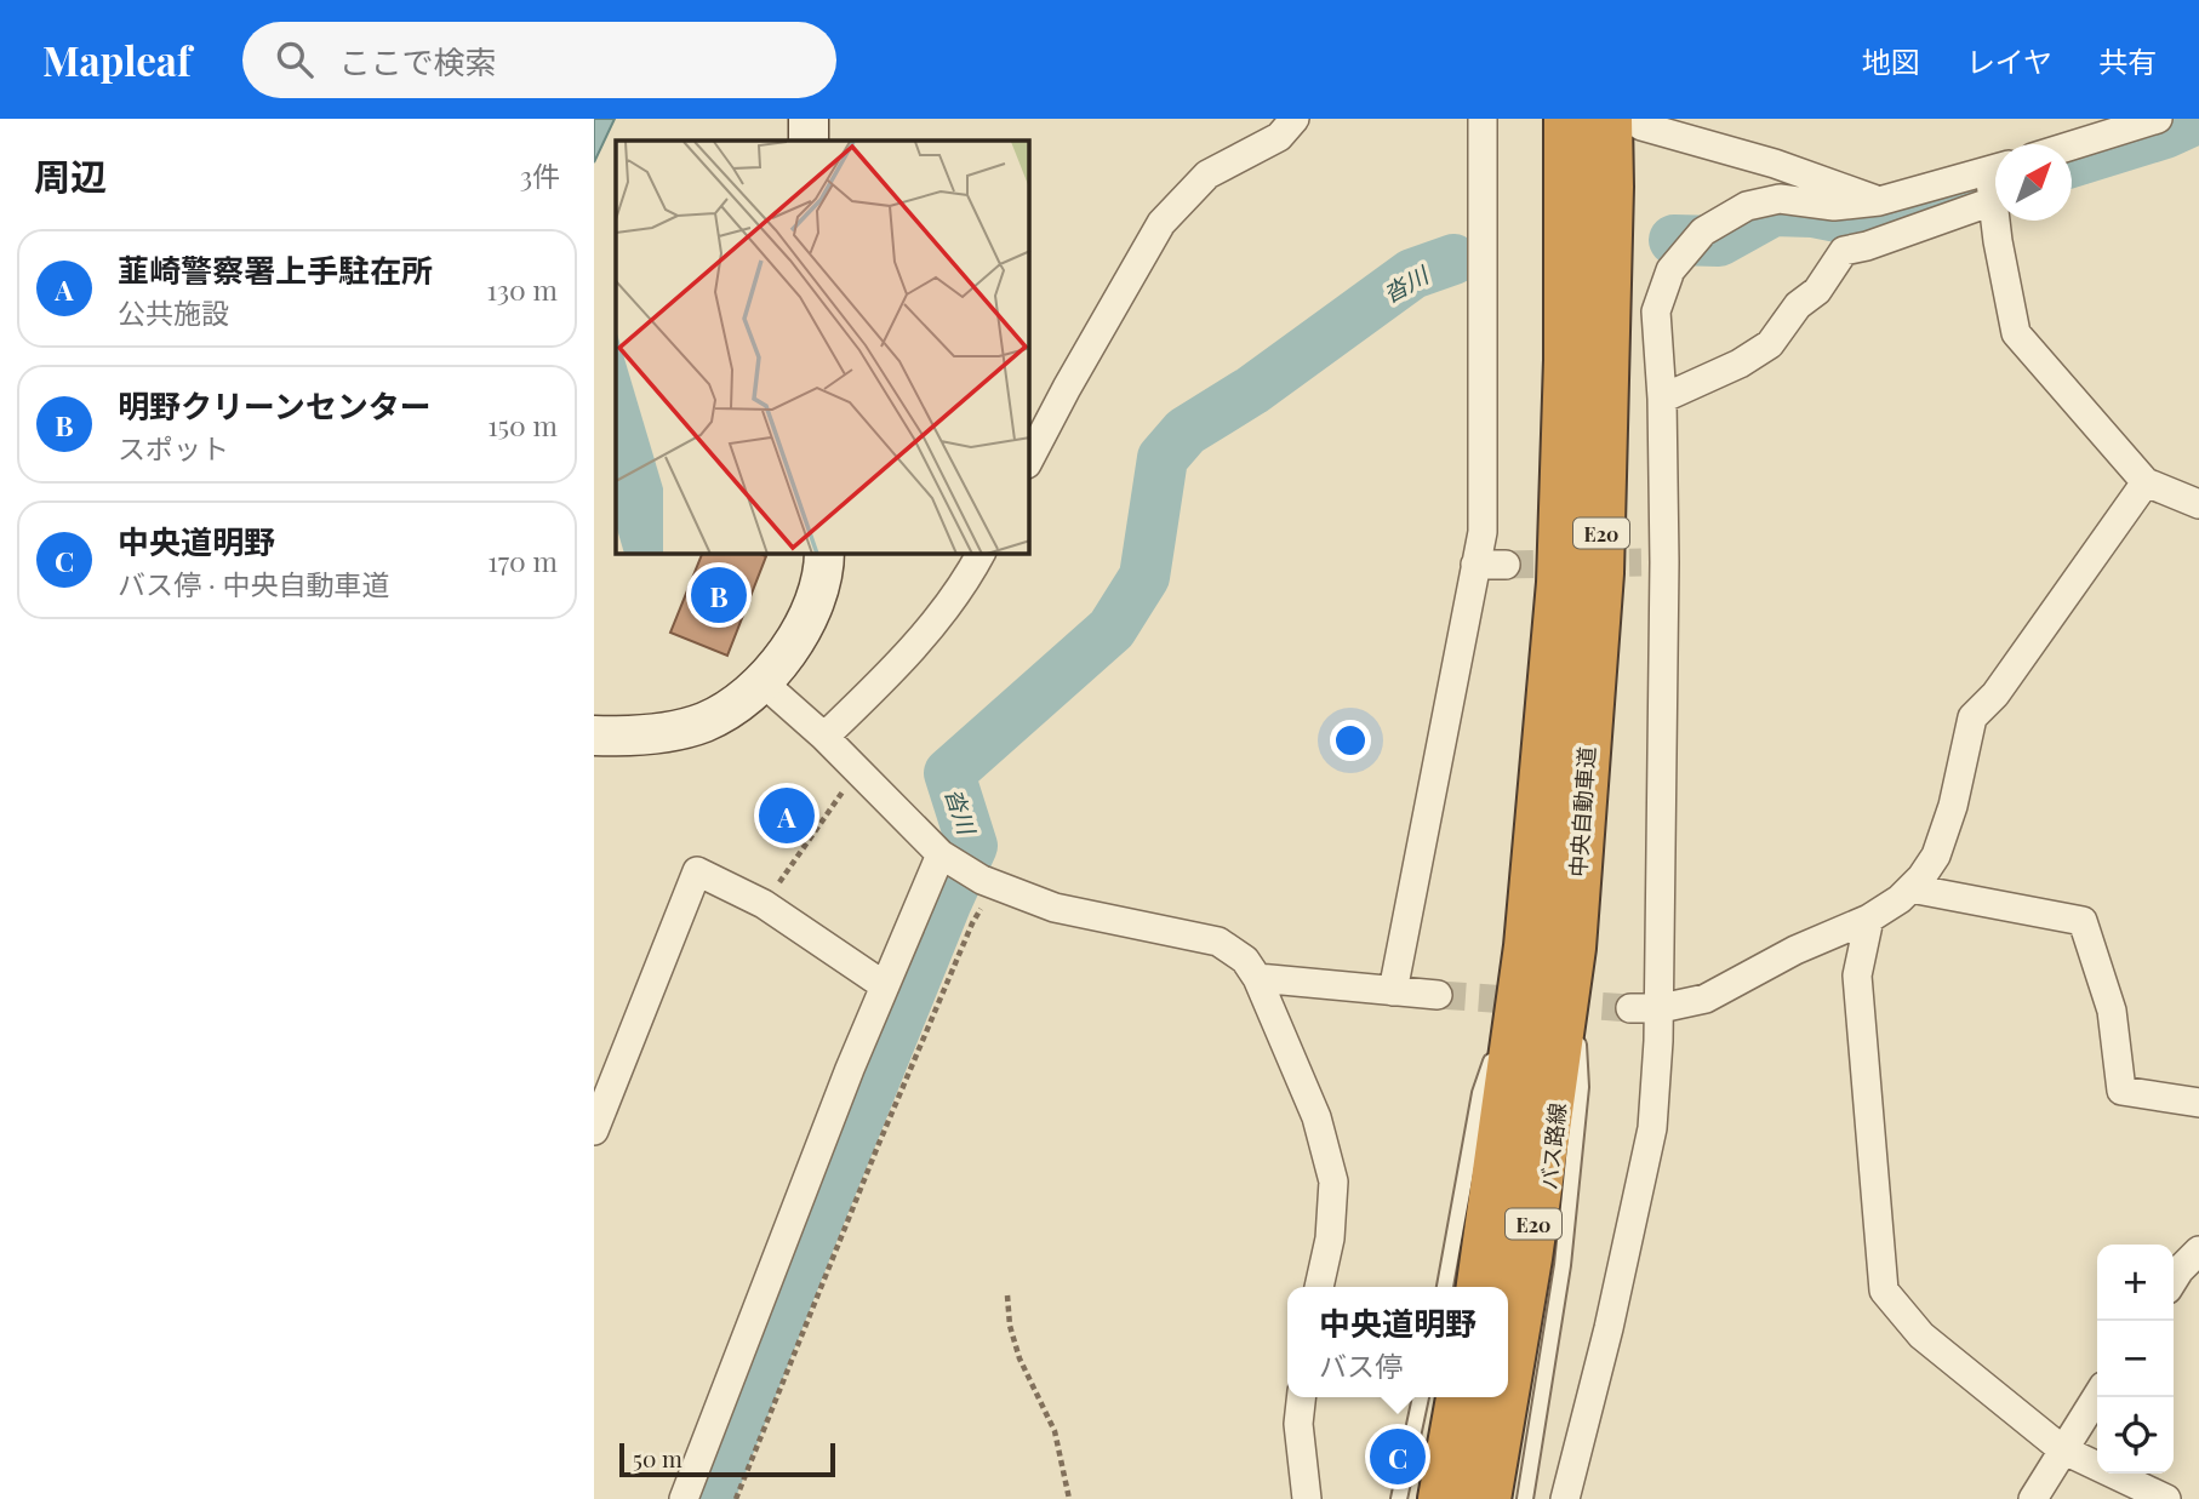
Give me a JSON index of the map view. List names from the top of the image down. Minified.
{"streets":{"highway":["E20","中央自動車道"],"lane":["バス路線"]},"crossings":[["中央自動車道","バス路線"]],"water":["沓川"],"scale_bar":"50 m","north":"top right","page":{"header":"Mapleaf","search":"ここで検索","nav":["地図","レイヤ","共有"],"heading":["周辺","3件"],"list":[{"mark":"A","name":"韮崎警察署上手駐在所","note":"公共施設","value":"130 m"},{"mark":"B","name":"明野クリーンセンター","note":"スポット","value":"150 m"},{"mark":"C","name":"中央道明野","note":"バス停 · 中央自動車道","value":"170 m"}],"pins":["B","A","C"],"map_buttons":["+","−"],"popup":["中央道明野","バス停"],"scale":"50 m"}}
